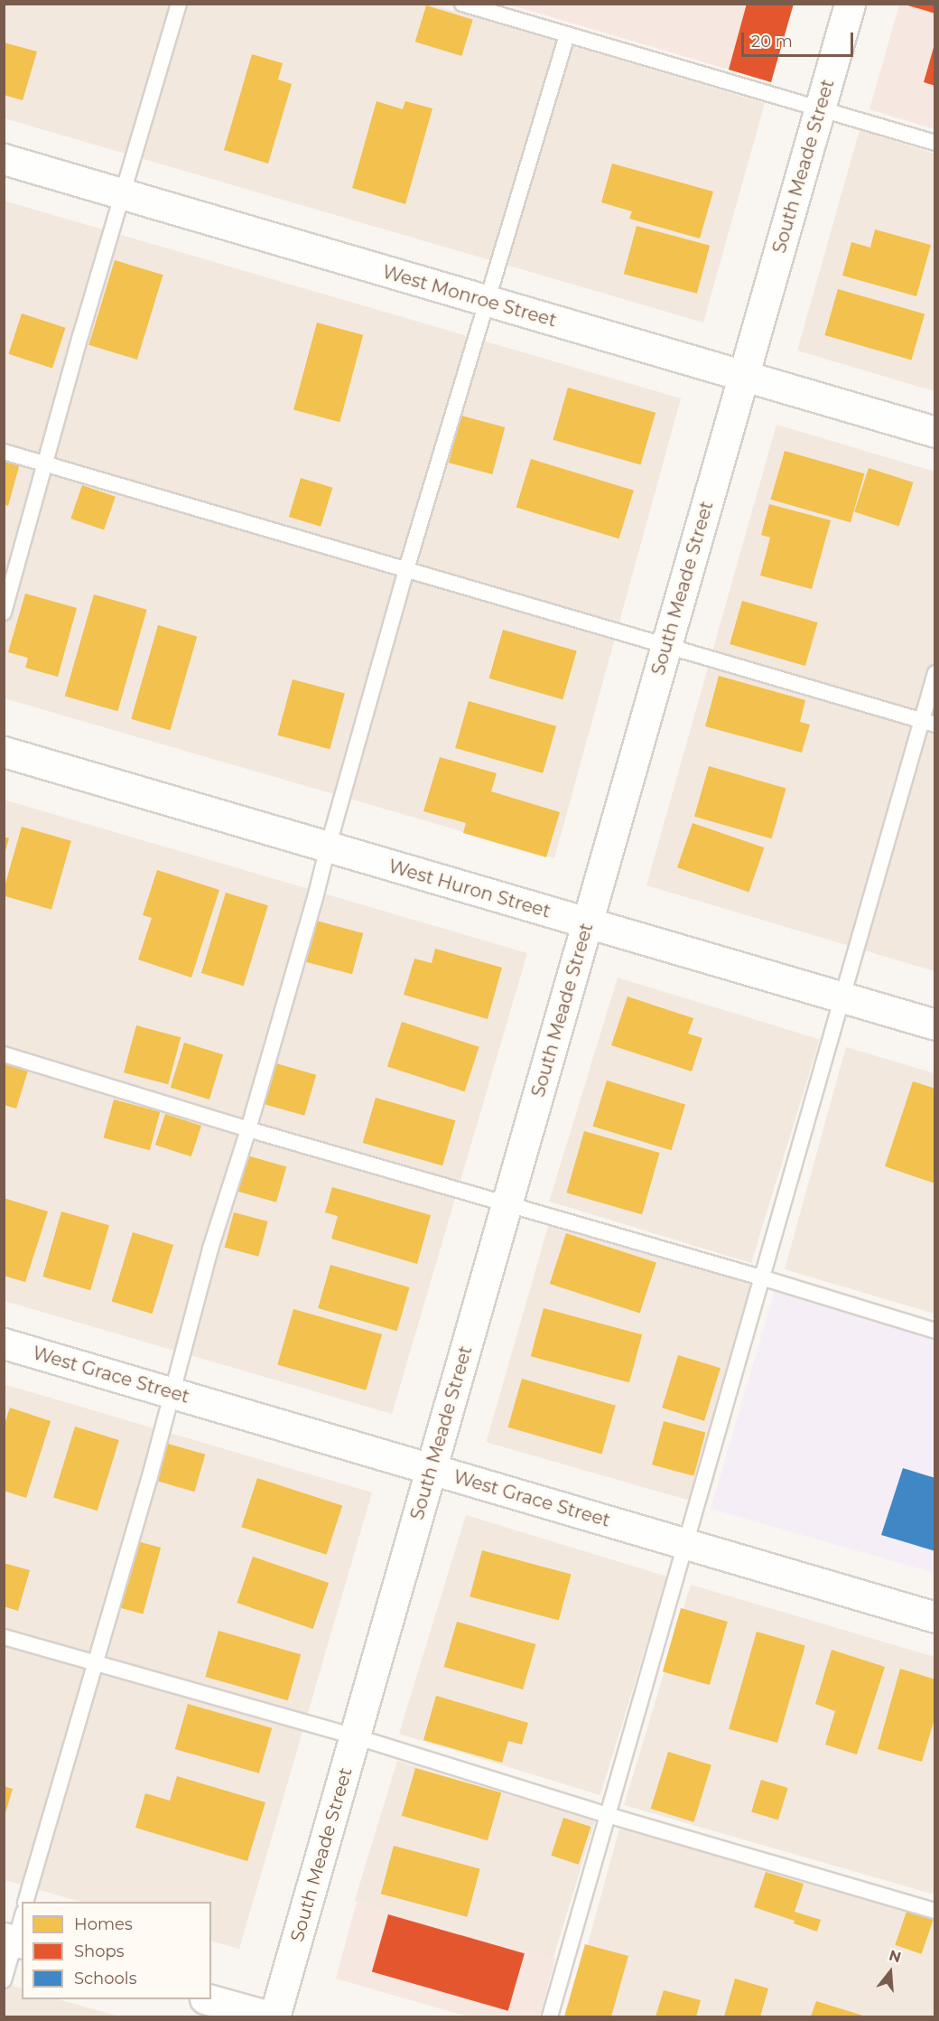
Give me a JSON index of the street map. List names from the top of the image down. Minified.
{"streets":{"street":["South Meade Street","West Monroe Street","West Huron Street","West Grace Street"]},"crossings":[["South Meade Street","West Monroe Street"],["South Meade Street","West Huron Street"],["South Meade Street","West Grace Street"]],"legend":["Homes","Shops","Schools"],"scale_bar":"20 m","north":"top"}
